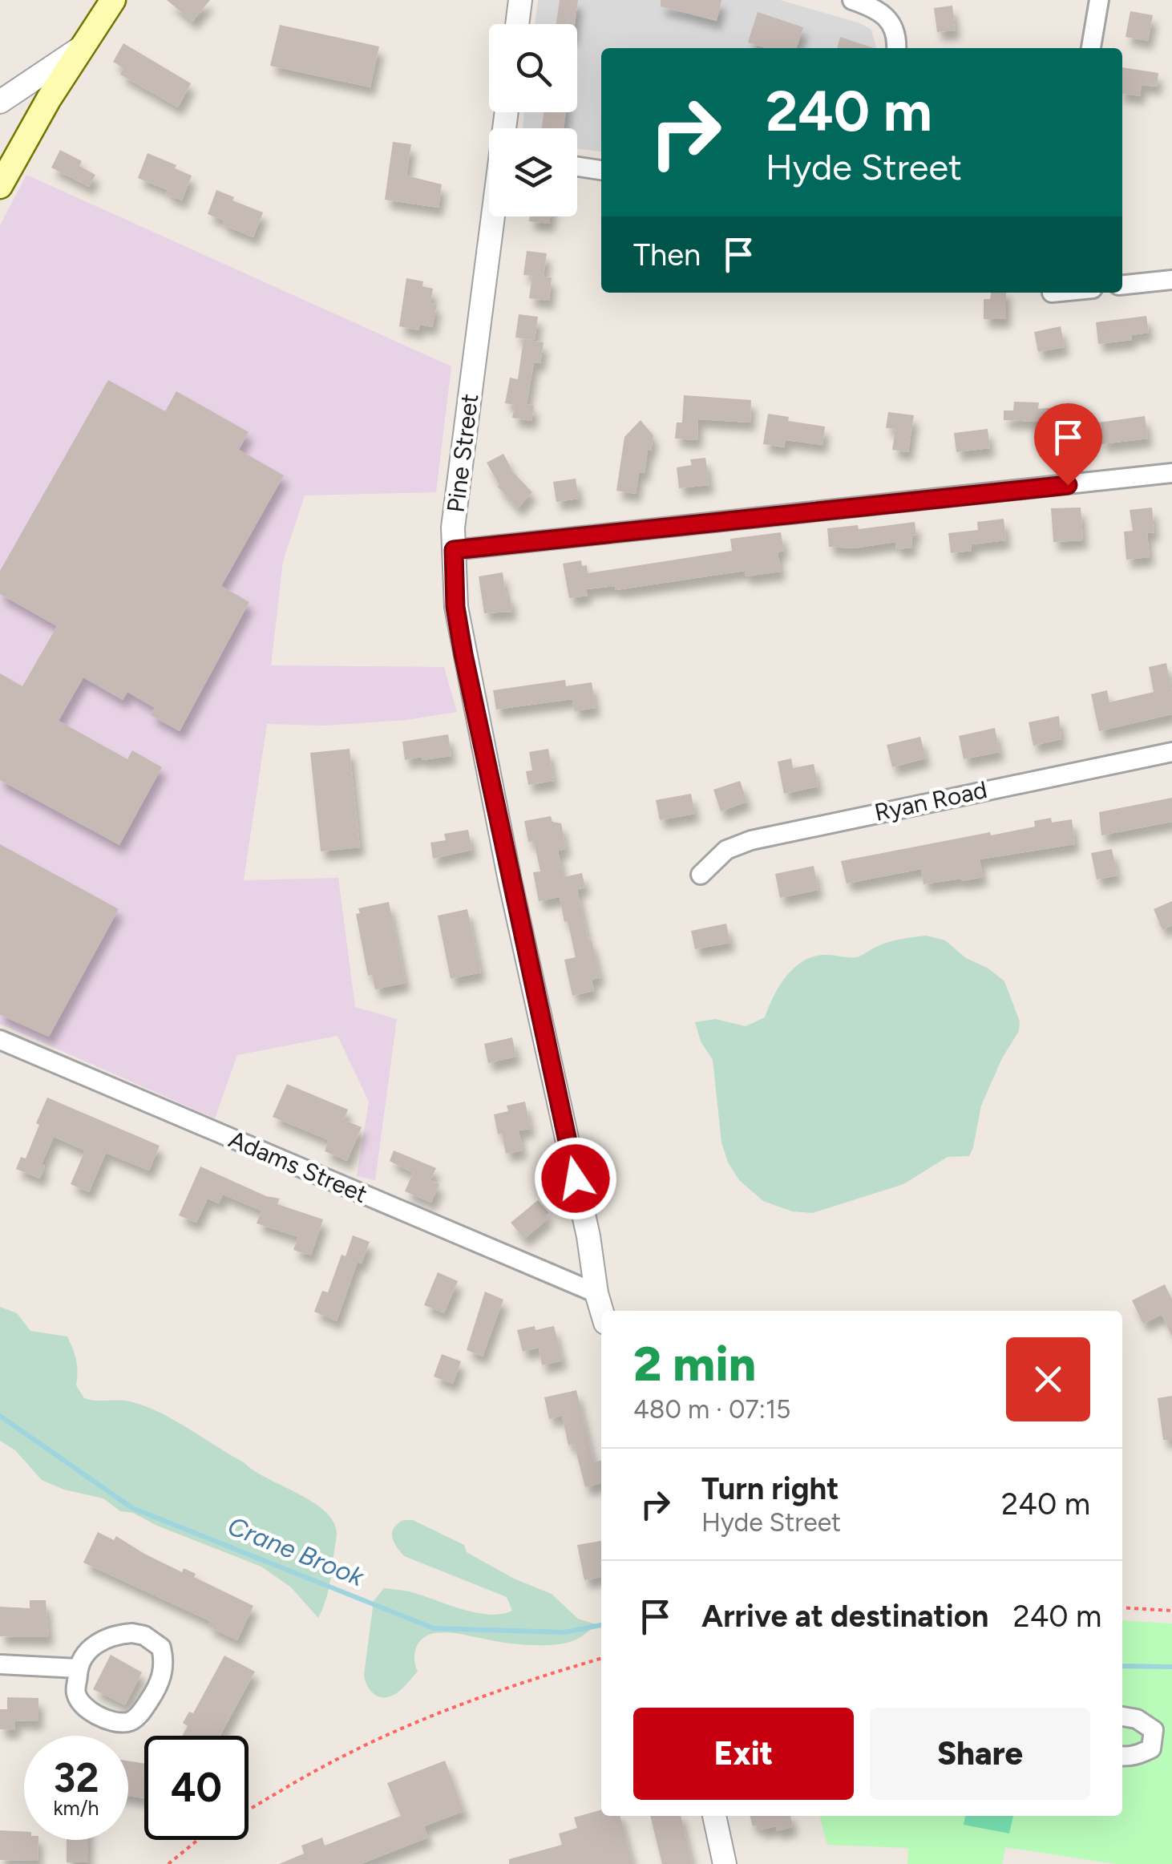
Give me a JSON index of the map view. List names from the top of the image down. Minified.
{"streets":{"street":["Pine Street","Ryan Road","Adams Street"]},"crossings":[["Pine Street","Adams Street"]],"water":["Crane Brook"],"page":{"turn":["240 m","Hyde Street"],"then":"Then","heading":["2 min","480 m · 07:15"],"list":[{"name":"Turn right","note":"Hyde Street","value":"240 m"},{"name":"Arrive at destination","value":"240 m"}],"buttons":["Exit","Share"],"speed":"32 km/h","limit":"40"}}
